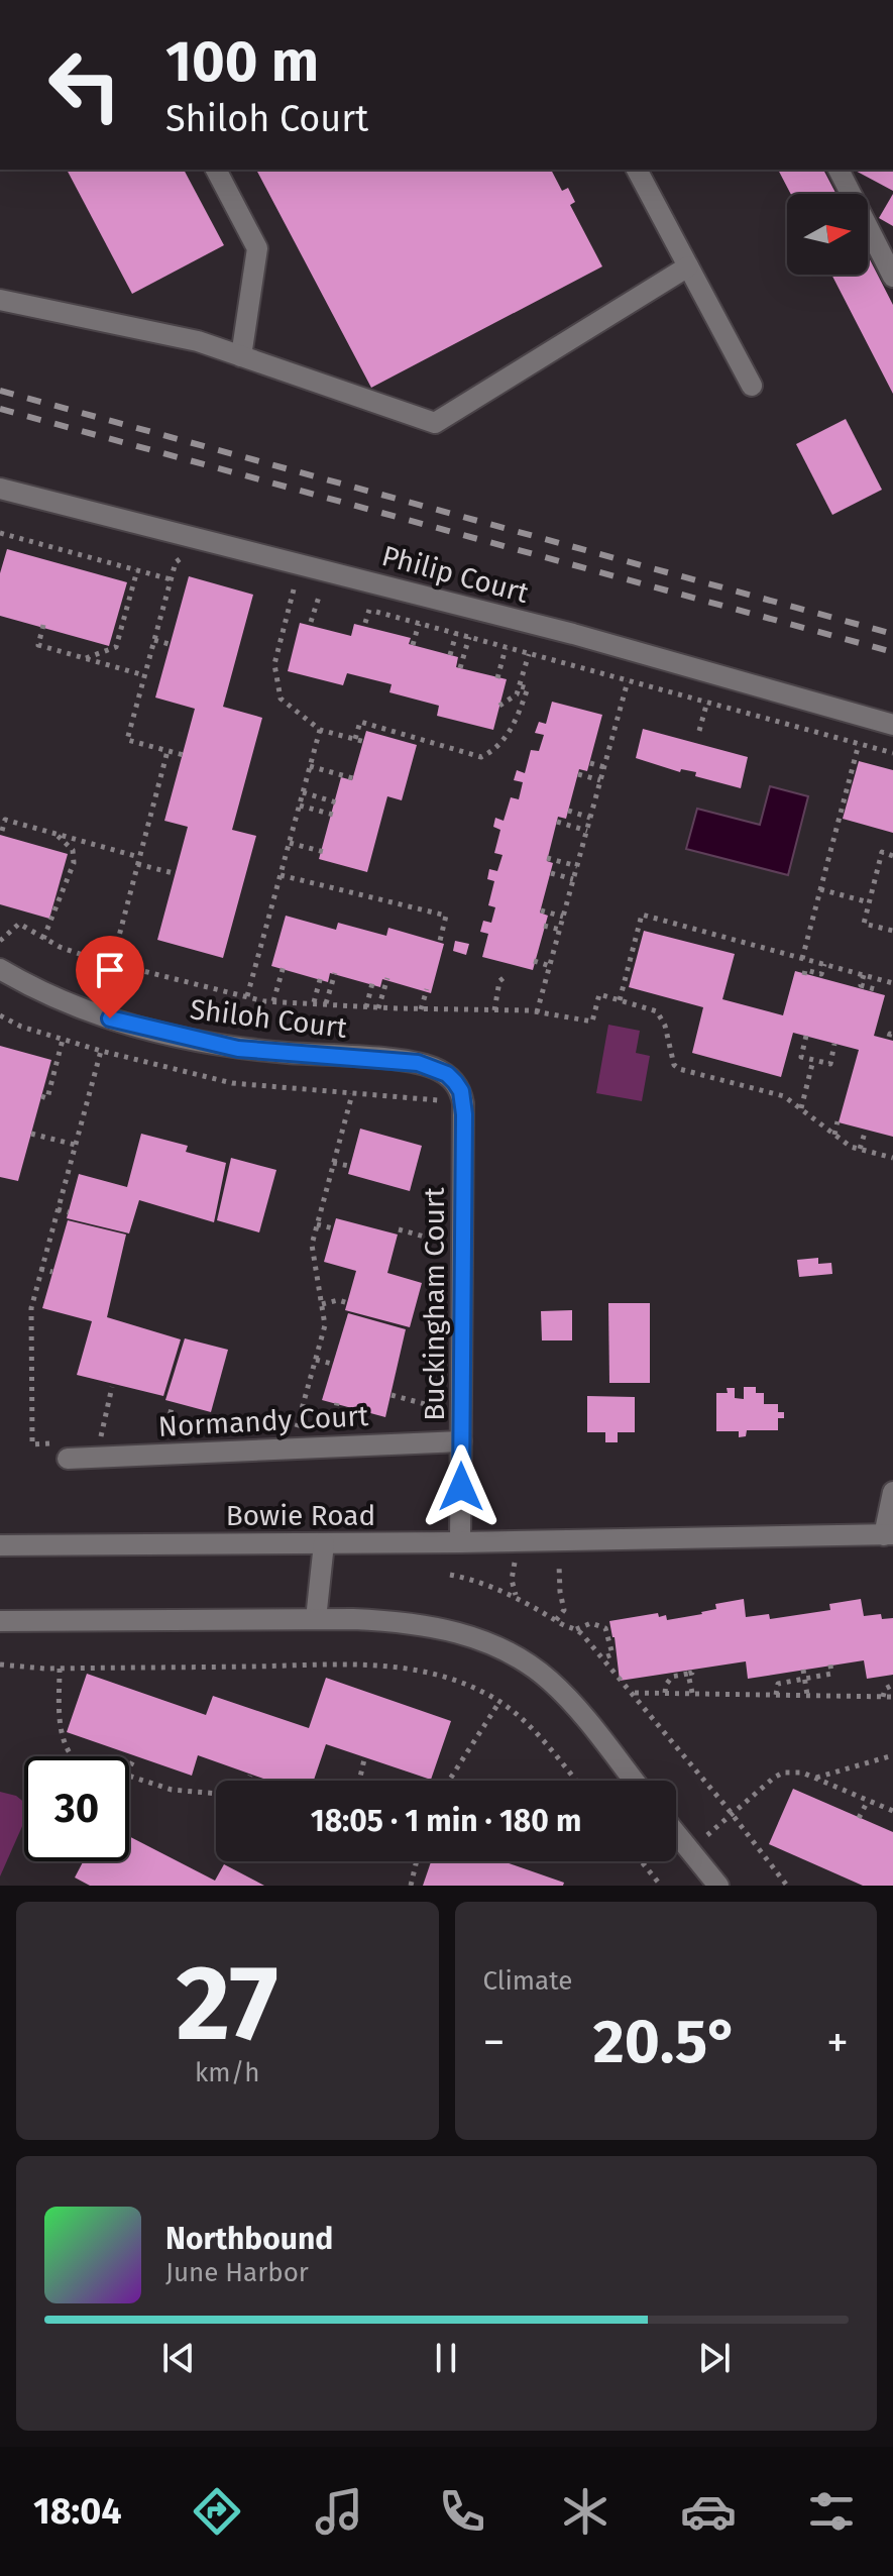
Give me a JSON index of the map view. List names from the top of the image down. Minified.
{"streets":{"street":["Philip Court","Shiloh Court","Buckingham Court","Normandy Court","Bowie Road"]},"crossings":[["Shiloh Court","Buckingham Court"],["Buckingham Court","Normandy Court"],["Buckingham Court","Bowie Road"]],"north":"right","page":{"turn":["100 m","Shiloh Court"],"limit":"30","trip":"18:05 · 1 min · 180 m","tile":[["27","km/h"],"Climate"],"heat":["−","20.5°","+"],"song":["Northbound","June Harbor"],"tabs":"18:04"}}
